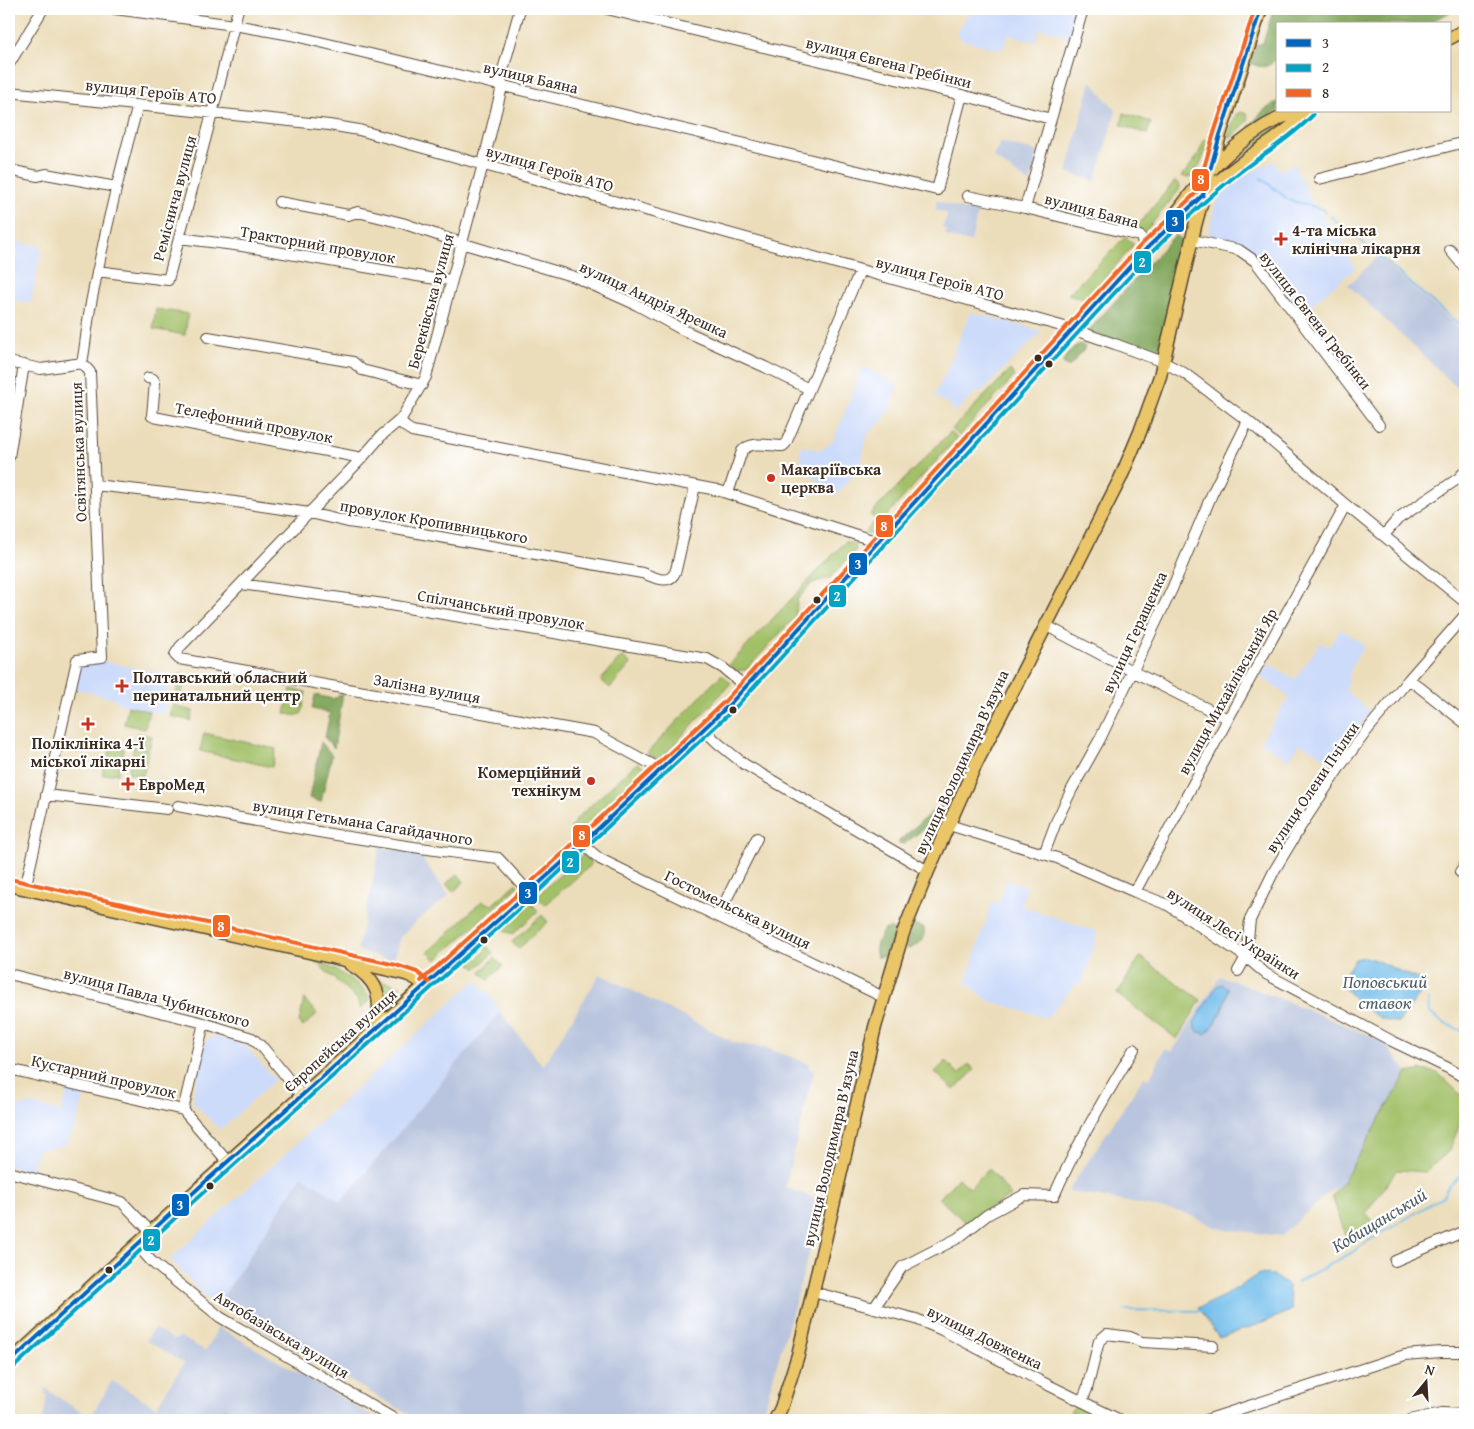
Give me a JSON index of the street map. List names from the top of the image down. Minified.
{"streets":{"main road":["вулиця Володимира В'язуна","Європейська вулиця"],"street":["вулиця Євгена Гребінки","вулиця Баяна","вулиця Героїв АТО","Реміснича вулиця","Тракторний провулок","вулиця Андрія Ярешка","Береківська вулиця","Телефонний провулок","Освітянська вулиця","провулок Кропивницького","Спілчанський провулок","вулиця Геращенка","Залізна вулиця","вулиця Михайлівський Яр","вулиця Олени Пчілки","вулиця Гетьмана Сагайдачного","Гостомельська вулиця","вулиця Лесі Українки","вулиця Павла Чубинського","Кустарний провулок","Автобазівська вулиця","вулиця Довженка"]},"crossings":[["вулиця Євгена Гребінки","вулиця Баяна"],["вулиця Євгена Гребінки","вулиця Володимира В'язуна"],["вулиця Баяна","Реміснича вулиця"],["вулиця Баяна","Береківська вулиця"],["вулиця Баяна","Європейська вулиця"],["вулиця Героїв АТО","Реміснича вулиця"],["вулиця Героїв АТО","Береківська вулиця"],["вулиця Героїв АТО","Освітянська вулиця"],["вулиця Героїв АТО","вулиця Геращенка"],["вулиця Героїв АТО","вулиця Михайлівський Яр"],["вулиця Героїв АТО","вулиця Володимира В'язуна"],["вулиця Героїв АТО","Європейська вулиця"],["Реміснича вулиця","Тракторний провулок"],["Реміснича вулиця","Освітянська вулиця"],["Тракторний провулок","Береківська вулиця"],["вулиця Андрія Ярешка","Береківська вулиця"],["Береківська вулиця","Телефонний провулок"],["Береківська вулиця","провулок Кропивницького"],["Береківська вулиця","Спілчанський провулок"],["Береківська вулиця","Залізна вулиця"],["Освітянська вулиця","провулок Кропивницького"],["Спілчанський провулок","Європейська вулиця"],["вулиця Геращенка","вулиця Лесі Українки"],["Залізна вулиця","Європейська вулиця"],["вулиця Михайлівський Яр","вулиця Лесі Українки"],["вулиця Володимира В'язуна","Гостомельська вулиця"],["вулиця Володимира В'язуна","вулиця Лесі Українки"],["вулиця Володимира В'язуна","Європейська вулиця"],["вулиця Володимира В'язуна","вулиця Довженка"],["вулиця Олени Пчілки","вулиця Лесі Українки"],["вулиця Гетьмана Сагайдачного","Європейська вулиця"],["Гостомельська вулиця","Європейська вулиця"],["вулиця Павла Чубинського","Європейська вулиця"],["Європейська вулиця","Кустарний провулок"],["Європейська вулиця","Автобазівська вулиця"]],"water":["Поповський ставок","Кобищанський"],"places":{"health":["4-та міська клінічна лікарня","Полтавський обласний перинатальний центр","Поліклініка 4-ї міської лікарні","ЕвроМед"],"other":["Макаріївська церква","Комерційний технікум"]},"lines":["transit line 3","transit line 8","transit line 2"],"legend":["3","2","8"],"north":"top"}
